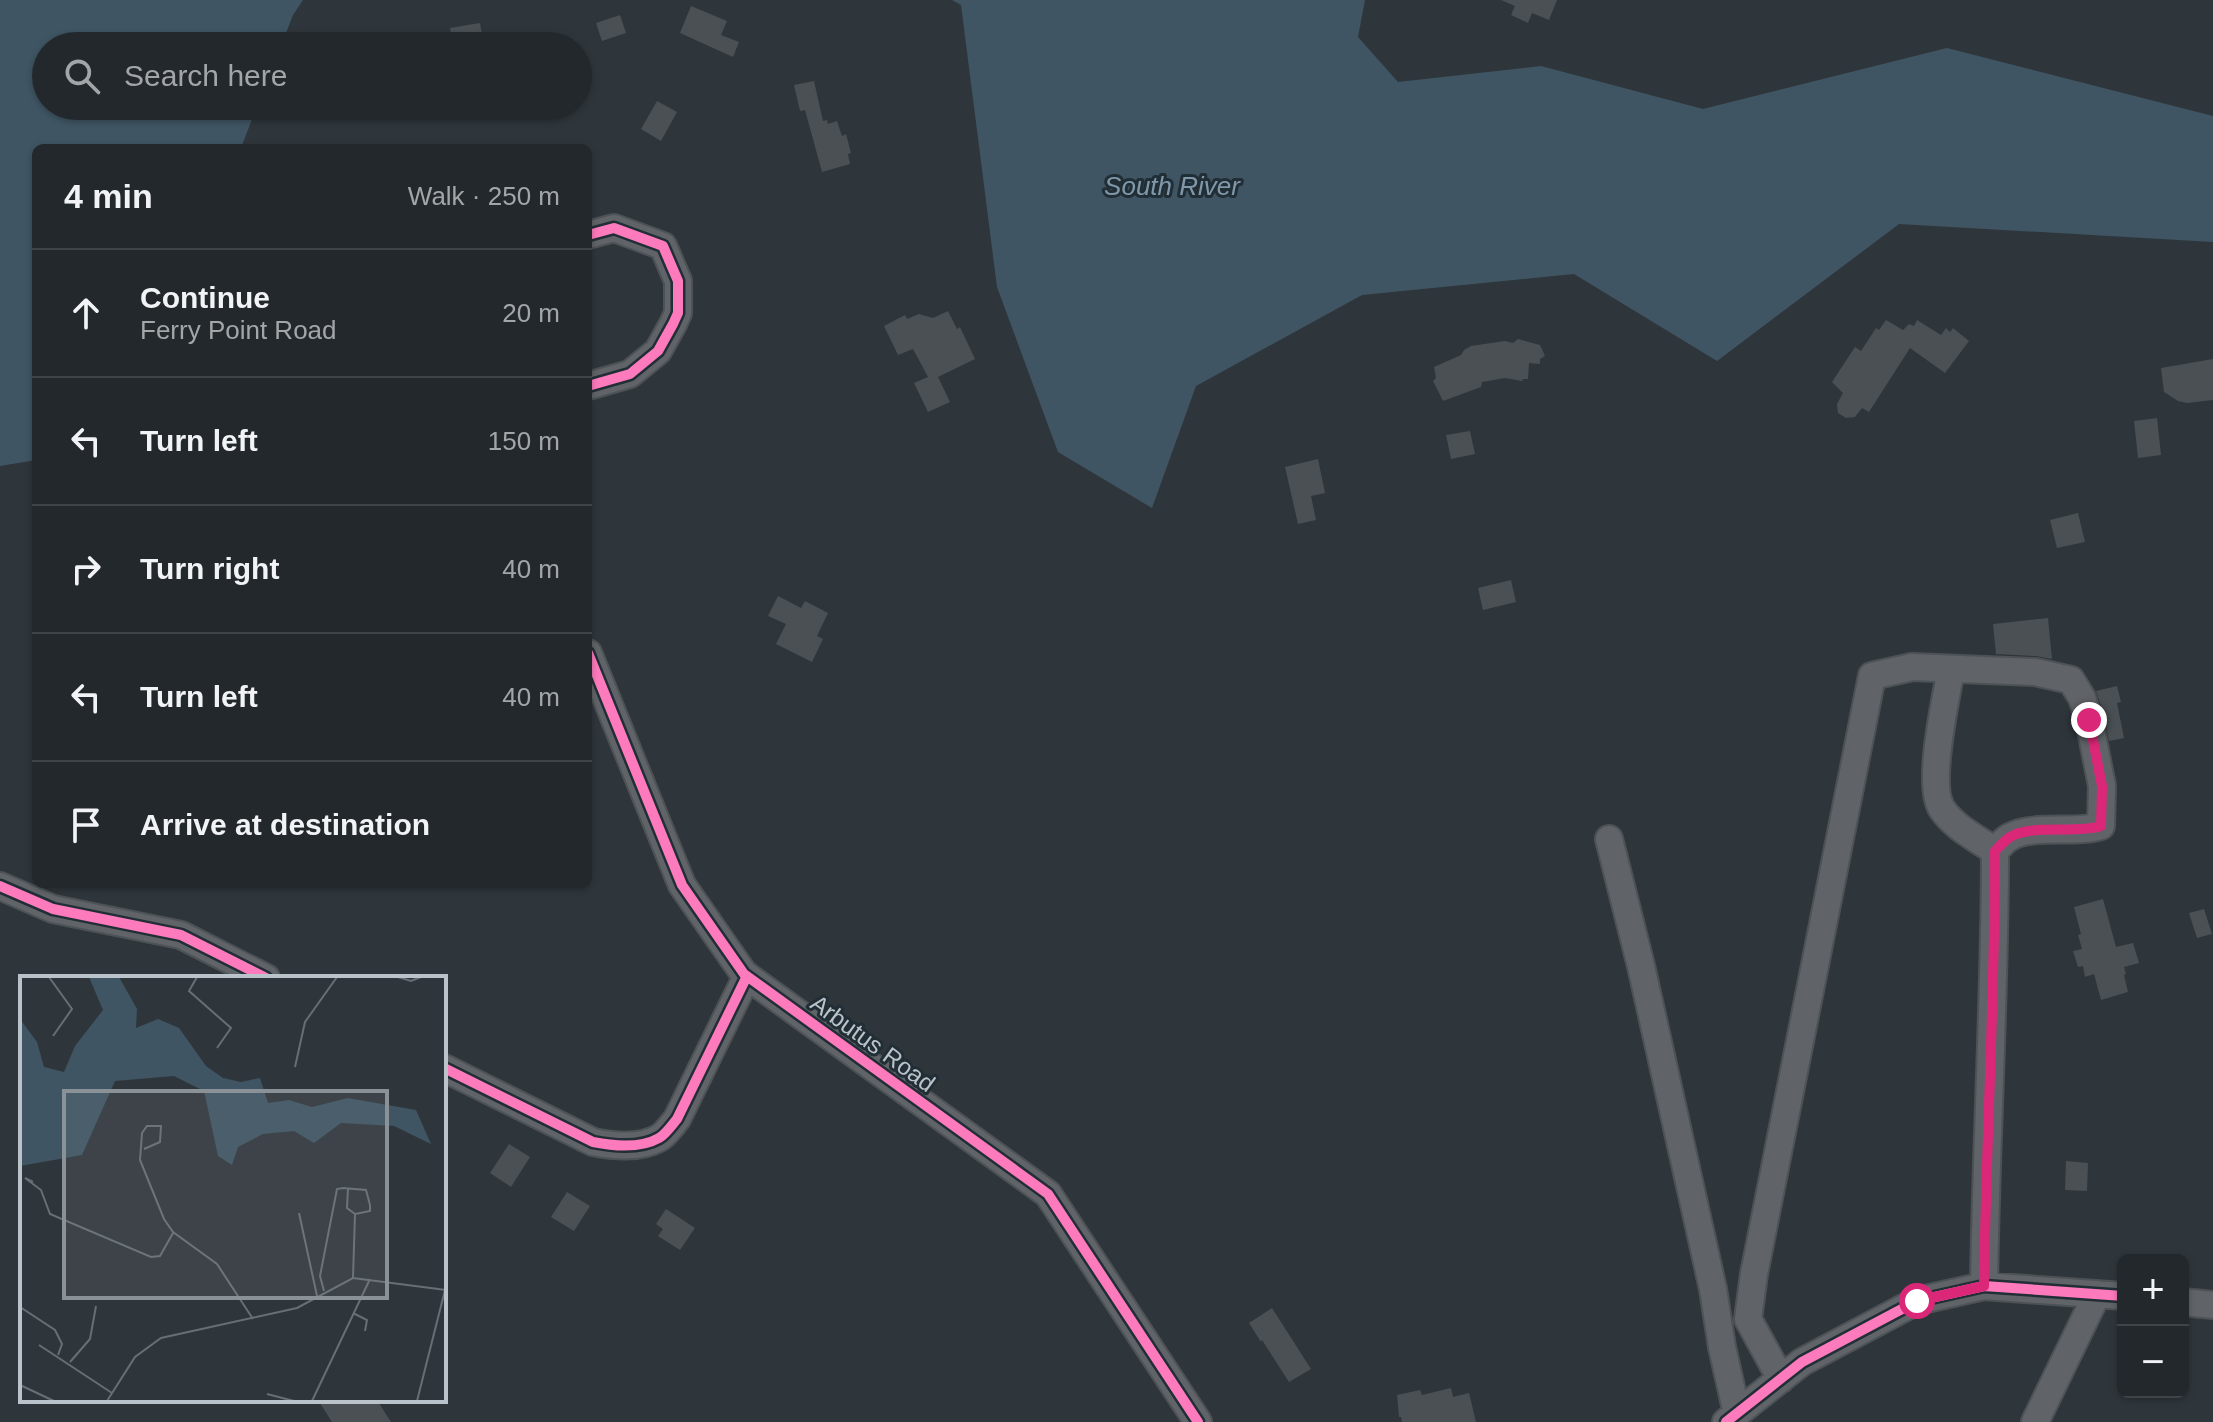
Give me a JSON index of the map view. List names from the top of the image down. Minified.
{"streets":{"street":["Arbutus Road"]},"water":["South River"],"page":{"search":"Search here","heading":["4 min","Walk · 250 m"],"list":[["Continue","Ferry Point Road","20 m"],["Turn left","150 m"],["Turn right","40 m"],["Turn left","40 m"],"Arrive at destination"],"map_buttons":["+","−"]}}
